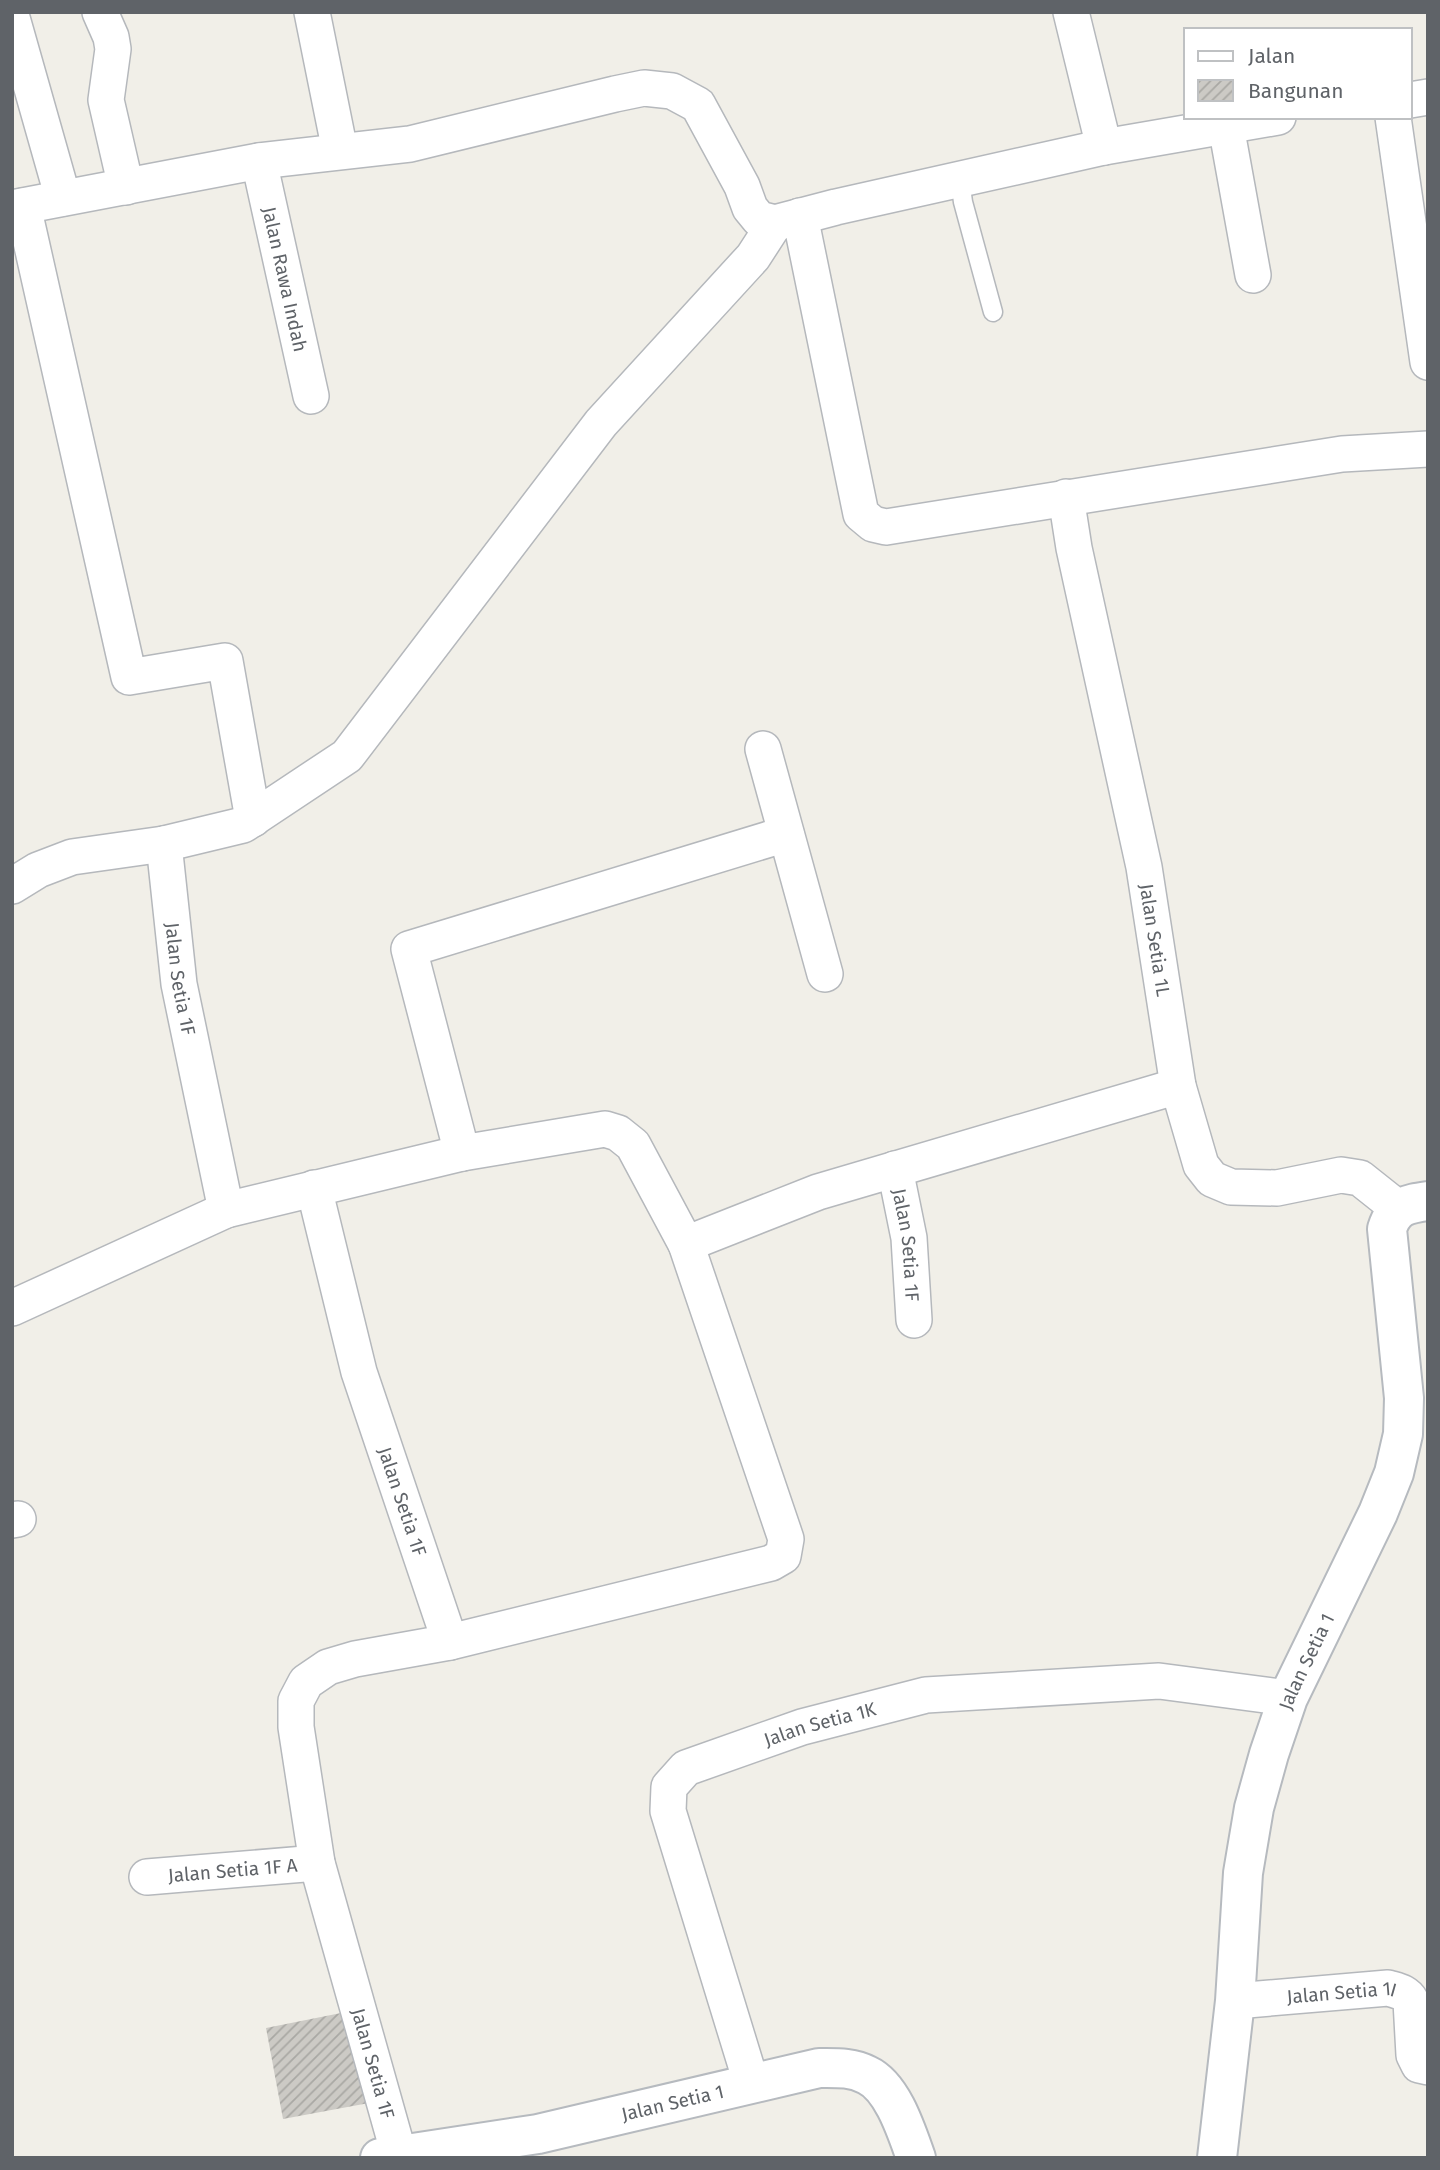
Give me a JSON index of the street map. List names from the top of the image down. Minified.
{"streets":{"street":["Jalan Rawa Indah","Jalan Setia 1L","Jalan Setia 1F","Jalan Setia 1","Jalan Setia 1K","Jalan Setia 1F A","Jalan Setia 1I"]},"crossings":[["Jalan Setia 1L","Jalan Setia 1"],["Jalan Setia 1F","Jalan Setia 1"],["Jalan Setia 1F","Jalan Setia 1F A"],["Jalan Setia 1","Jalan Setia 1K"],["Jalan Setia 1","Jalan Setia 1I"]],"legend":["Jalan","Bangunan"]}
